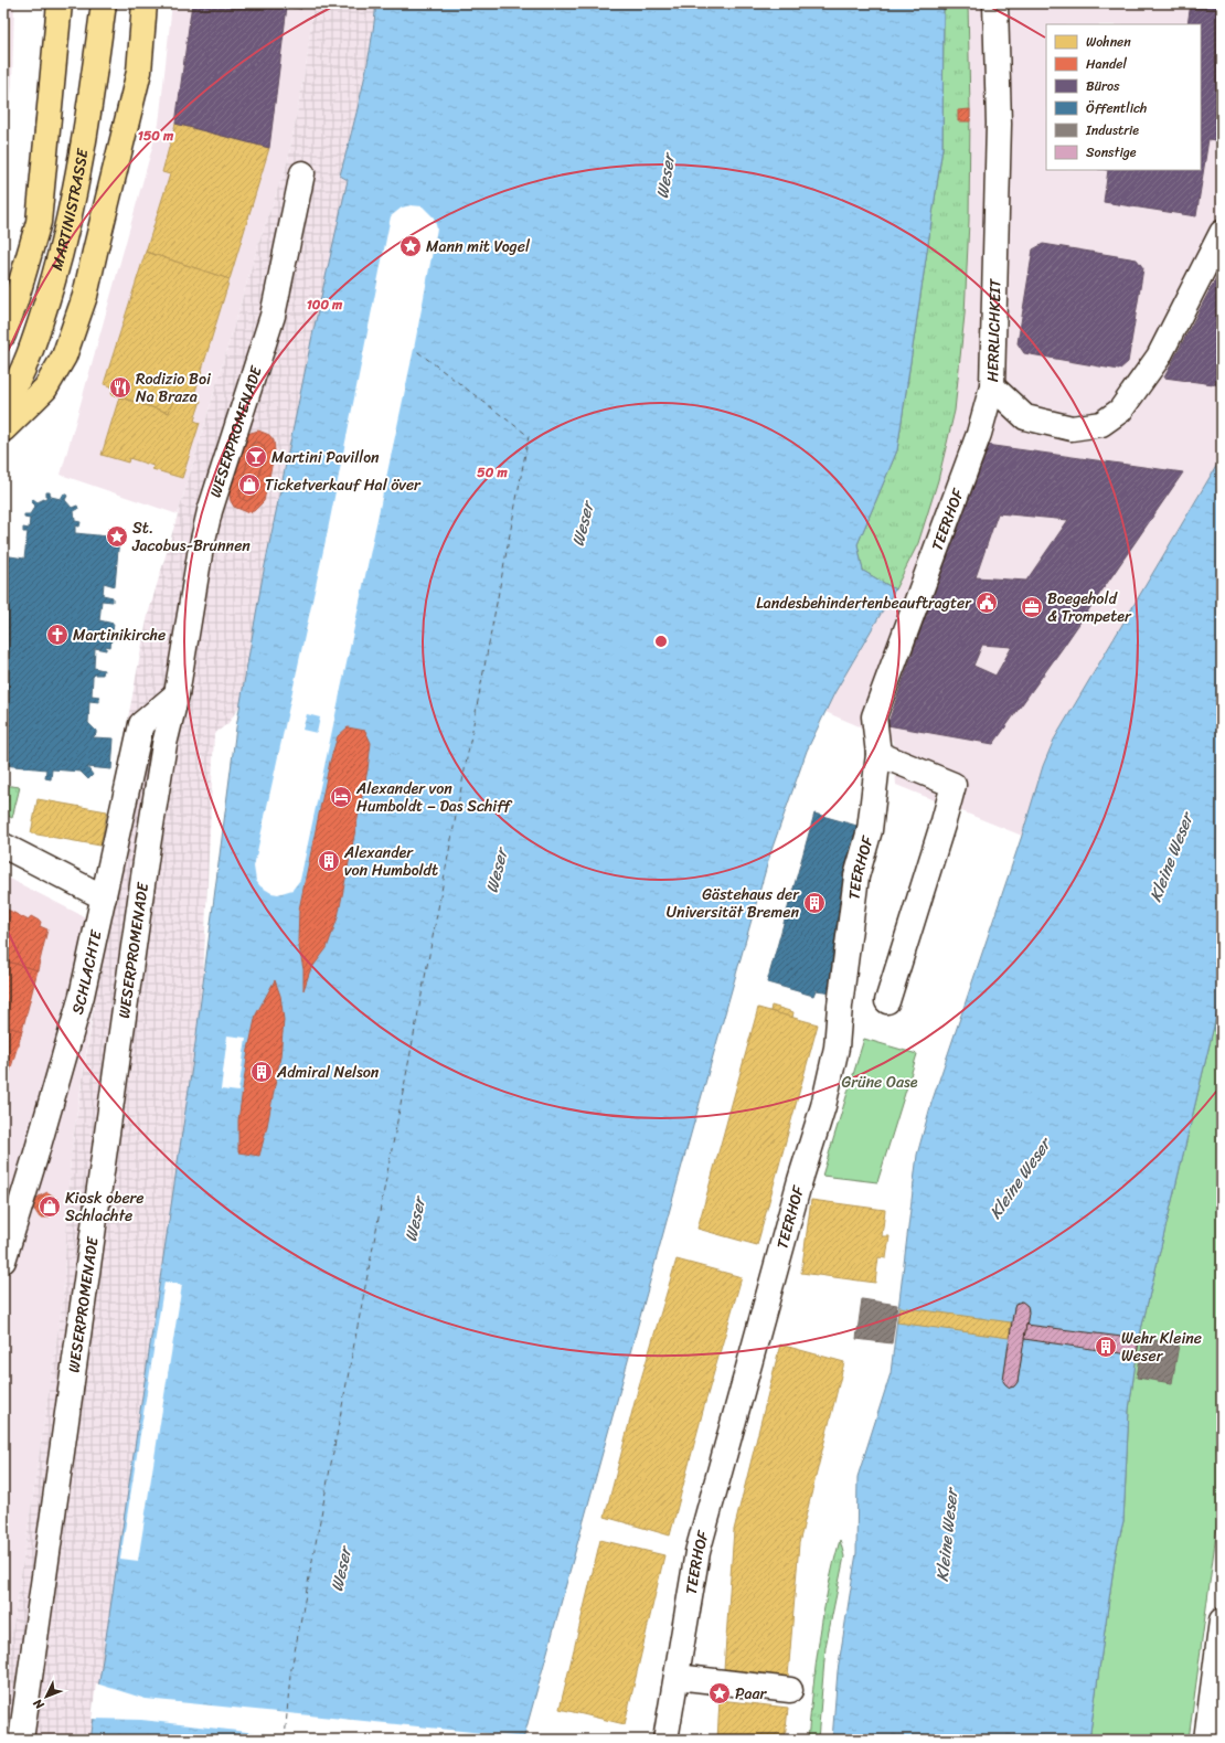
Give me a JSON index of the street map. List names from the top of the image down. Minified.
{"streets":{"main road":["MARTINISTRASSE"],"street":["HERRLICHKEIT","WESERPROMENADE","TEERHOF","SCHLACHTE"]},"crossings":[["HERRLICHKEIT","TEERHOF"],["WESERPROMENADE","SCHLACHTE"]],"water":["Weser","Kleine Weser"],"parks":["Grüne Oase"],"places":{"place":["Mann mit Vogel","St. Jacobus-Brunnen","Paar"],"restaurant":["Rodizio Boi Na Braza"],"bar":["Martini Pavillon"],"shop":["Ticketverkauf Hal över","Kiosk obere Schlachte"],"public building":["Landesbehindertenbeauftragter"],"office":["Boegehold & Trompeter"],"church":["Martinikirche"],"hotel":["Alexander von Humboldt – Das Schiff"],"building":["Alexander von Humboldt","Gästehaus der Universität Bremen","Admiral Nelson","Wehr Kleine Weser"]},"legend":["Wohnen","Handel","Büros","Öffentlich","Industrie","Sonstige"],"north":"bottom left","rings":["150 m","100 m","50 m"]}
